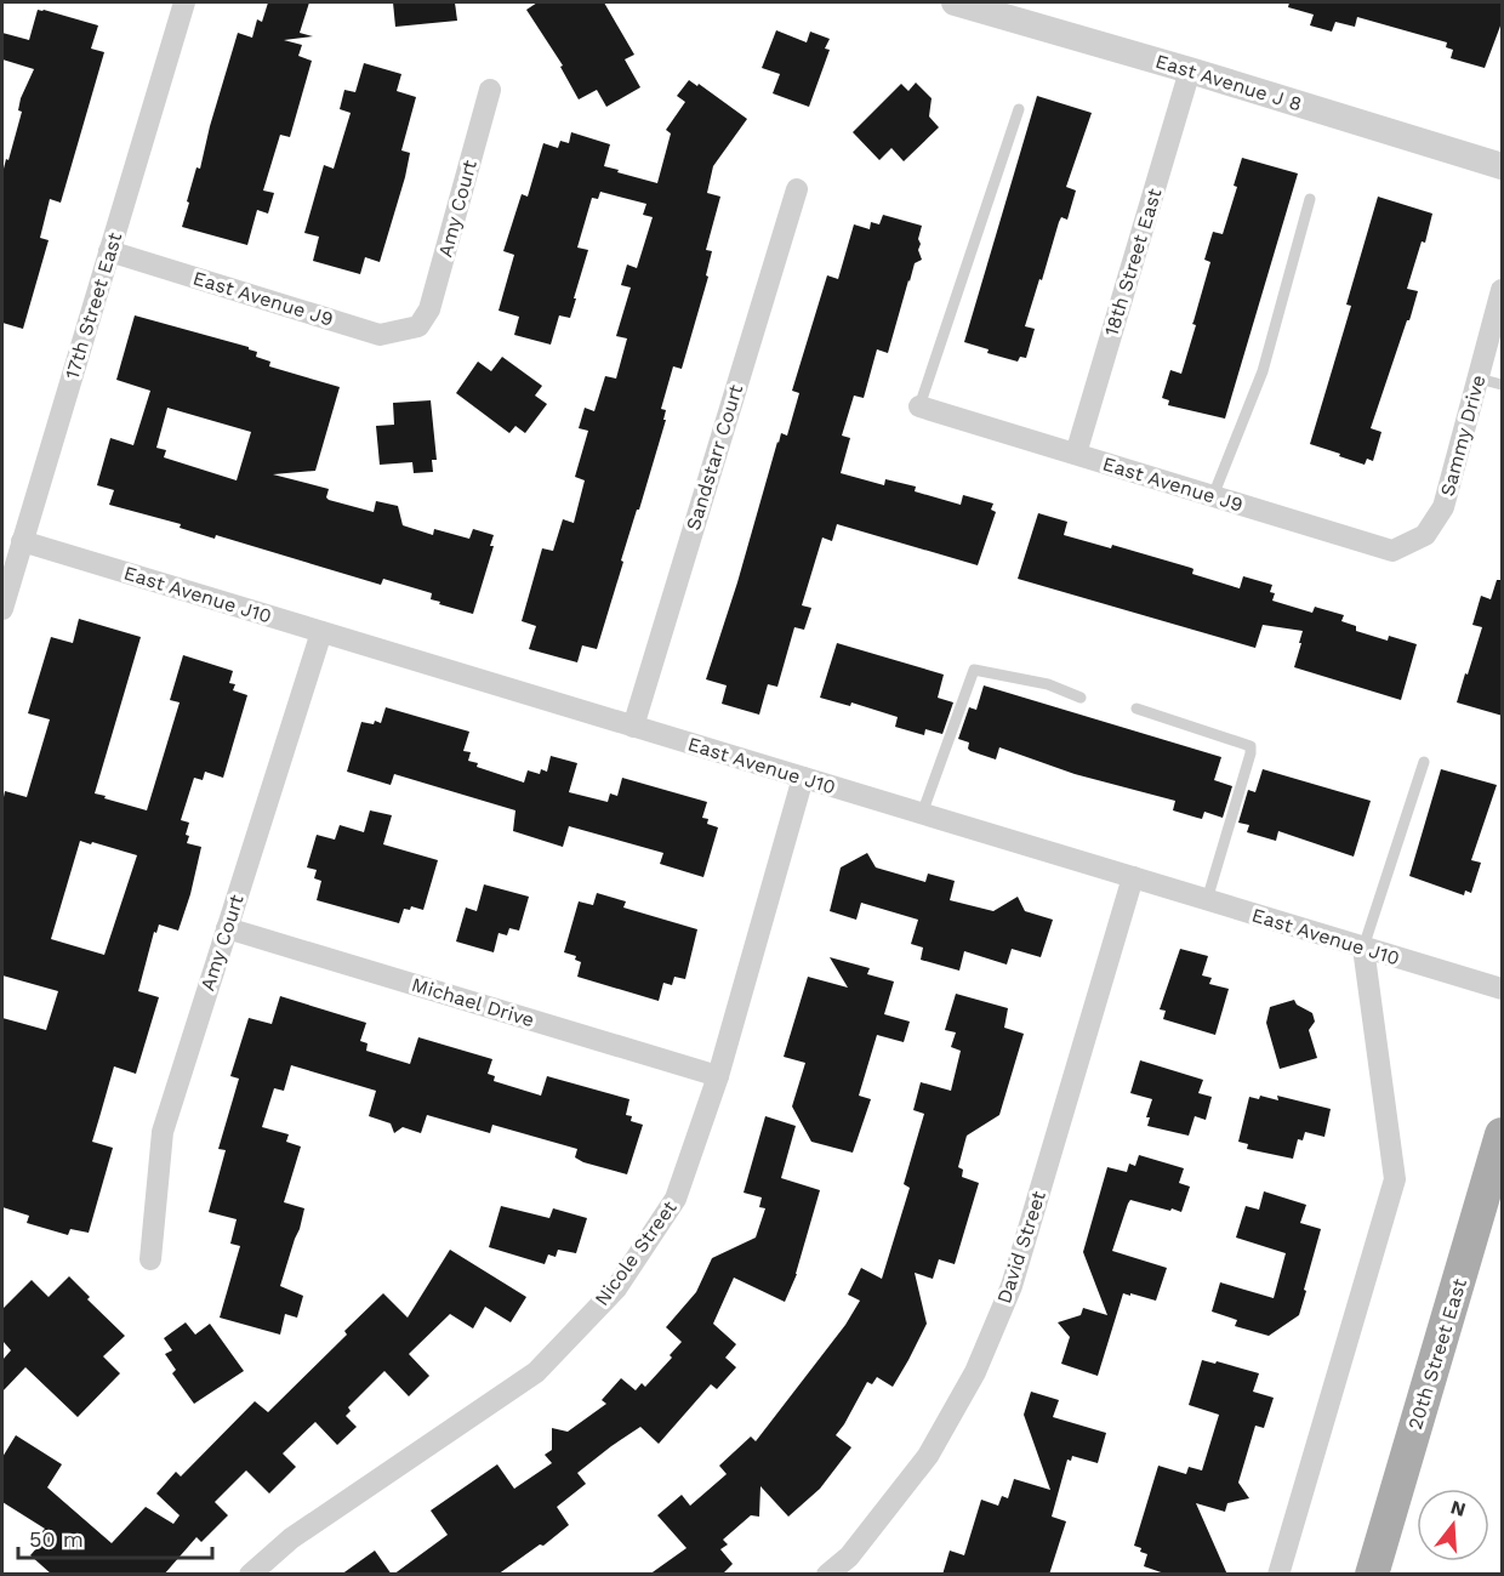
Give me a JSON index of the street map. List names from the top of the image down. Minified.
{"streets":{"main road":["20th Street East"],"street":["East Avenue J 8","Amy Court","18th Street East","East Avenue J9","17th Street East","Sammy Drive","Sandstarr Court","East Avenue J10","Michael Drive","David Street","Nicole Street"]},"crossings":[["East Avenue J 8","18th Street East"],["Amy Court","East Avenue J9"],["Amy Court","East Avenue J10"],["Amy Court","Michael Drive"],["18th Street East","East Avenue J9"],["East Avenue J9","17th Street East"],["East Avenue J9","Sammy Drive"],["17th Street East","East Avenue J10"],["Sandstarr Court","East Avenue J10"],["East Avenue J10","David Street"],["East Avenue J10","Nicole Street"],["Michael Drive","Nicole Street"]],"scale_bar":"50 m","north":"top"}
